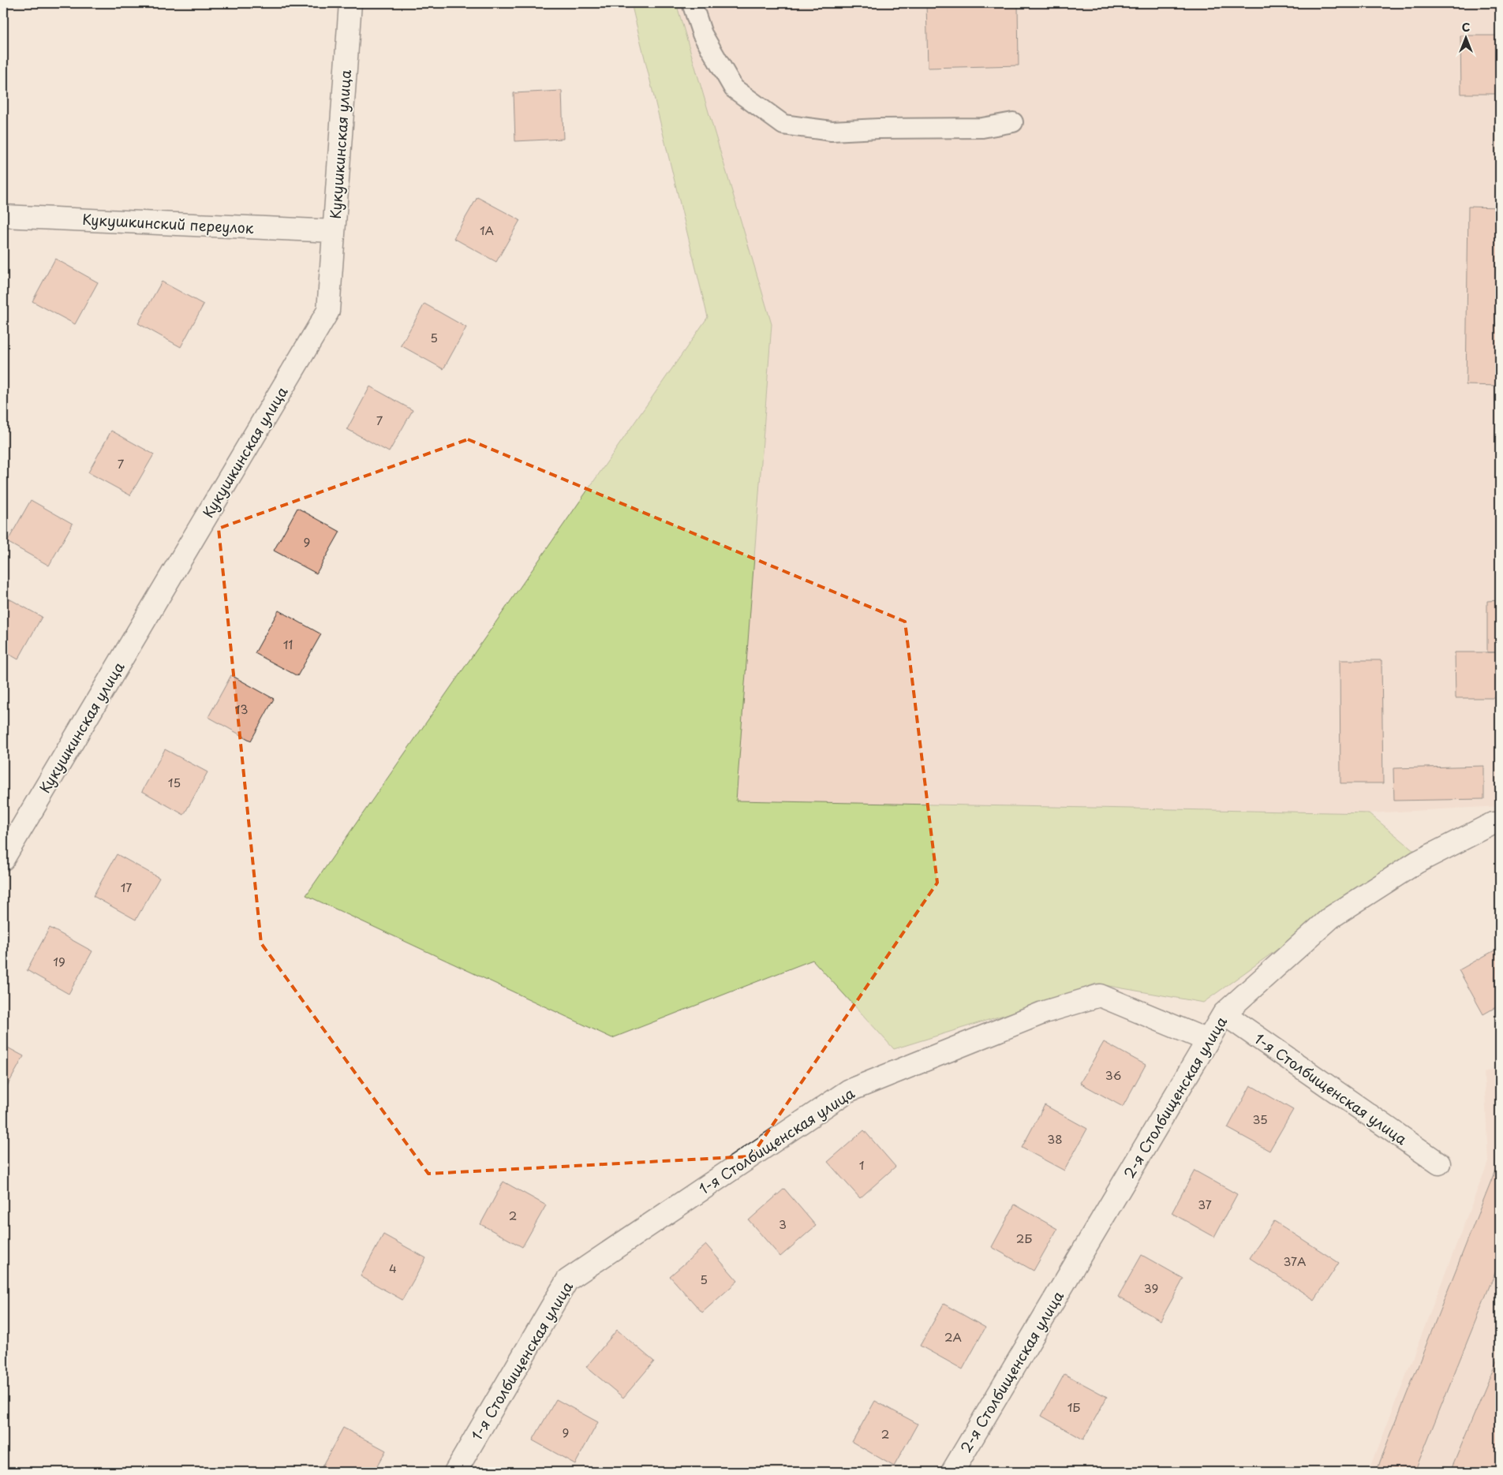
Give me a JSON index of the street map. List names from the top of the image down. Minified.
{"streets":{"street":["Кукушкинская улица","Кукушкинский переулок","1-я Столбищенская улица","2-я Столбищенская улица"]},"crossings":[["Кукушкинская улица","Кукушкинский переулок"],["1-я Столбищенская улица","2-я Столбищенская улица"]],"house_numbers":["1А","5","7","7","9","11","13","15","17","19","36","35","38","1","37","2","3","2Б","37А","4","5","39","2А","1Б","9","2"],"north":"top"}
